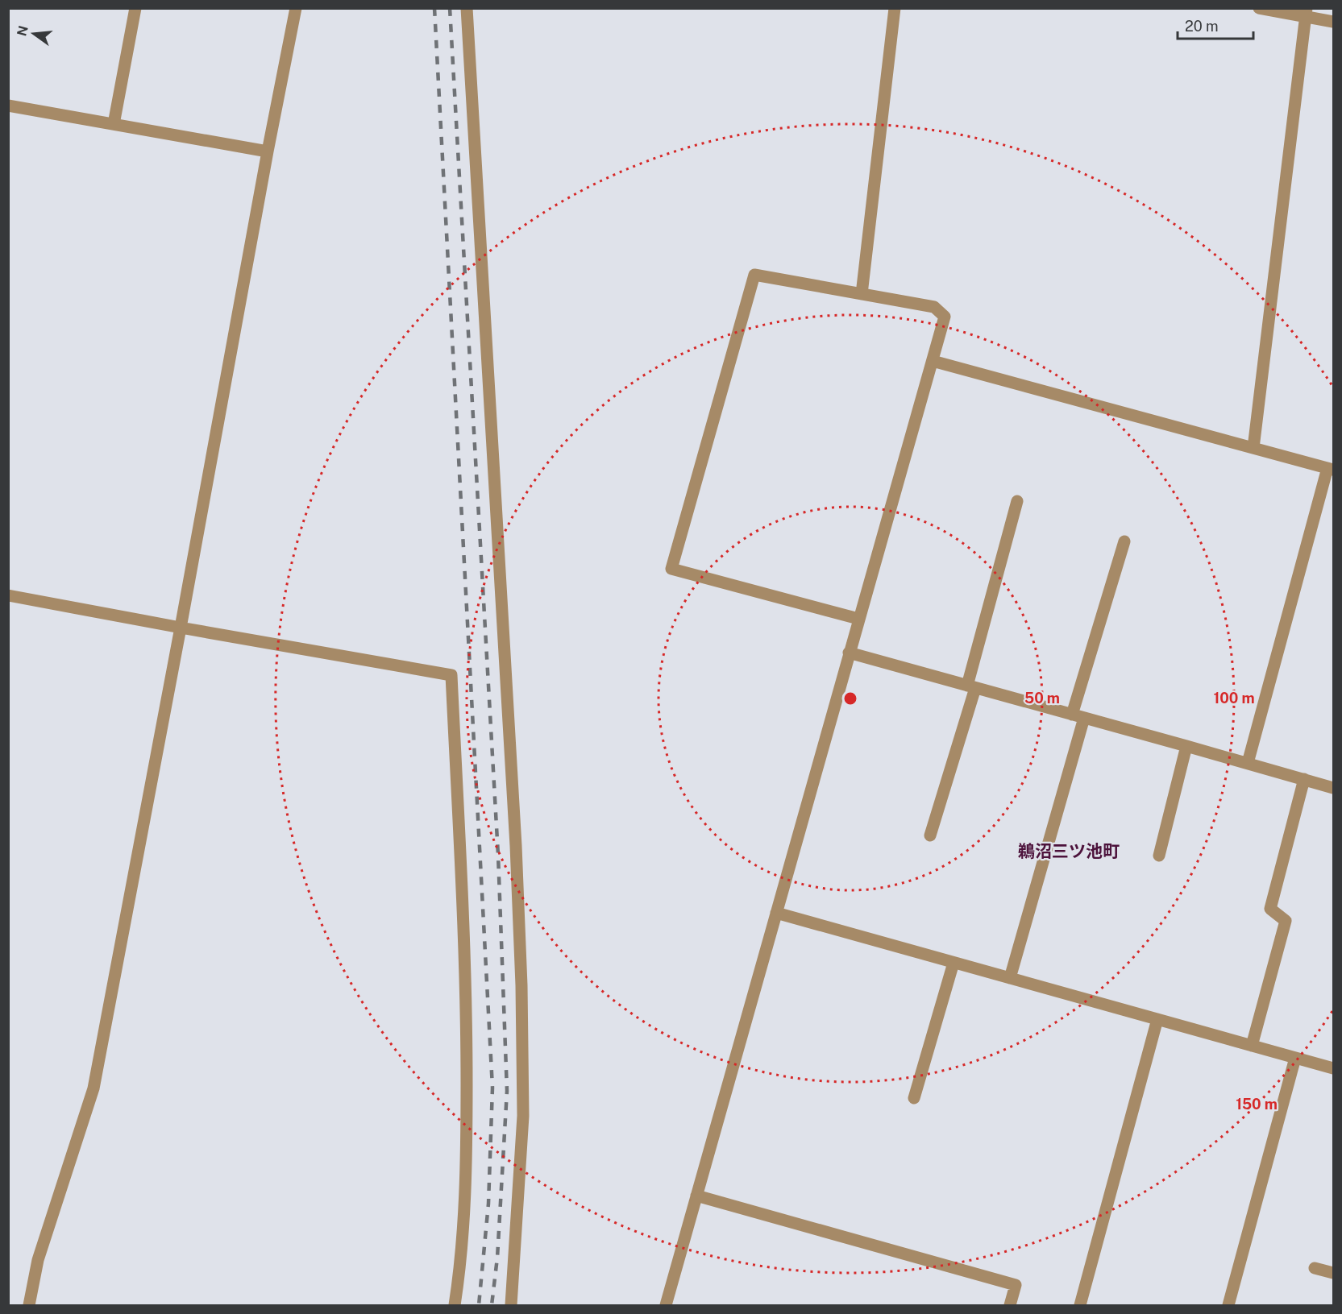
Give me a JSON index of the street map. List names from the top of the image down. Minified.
{"districts":["鵜沼三ツ池町"],"scale_bar":"20 m","north":"left","rings":["50 m","100 m","150 m"]}
